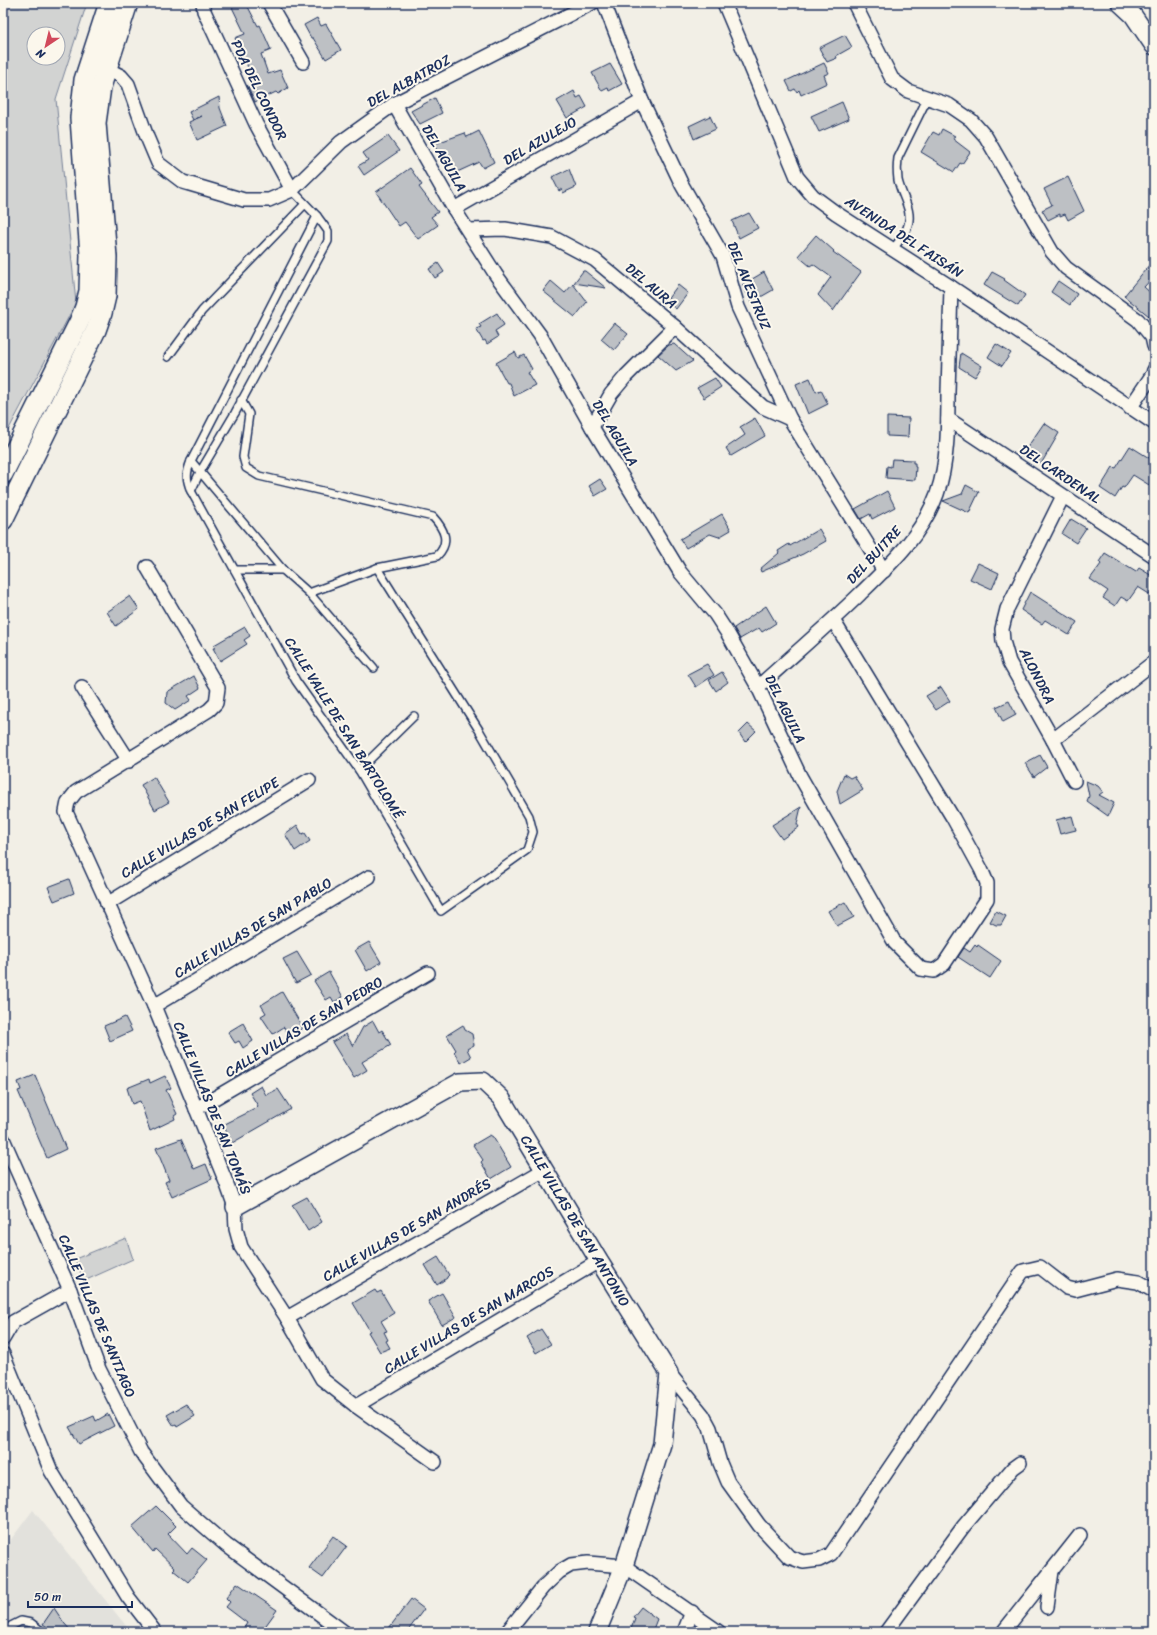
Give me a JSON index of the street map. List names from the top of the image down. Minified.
{"streets":{"street":["DEL ALBATROZ","PDA DEL CONDOR","DEL AZULEJO","DEL AGUILA","AVENIDA DEL FAISÁN","DEL AURA","DEL AVESTRUZ","DEL CARDENAL","DEL BUITRE","ALONDRA","CALLE VILLAS DE SAN FELIPE","CALLE VILLAS DE SAN PABLO","CALLE VILLAS DE SAN PEDRO","CALLE VILLAS DE SAN TOMÁS","CALLE VILLAS DE SAN ANTONIO","CALLE VILLAS DE SAN ANDRÉS","CALLE VILLAS DE SANTIAGO","CALLE VILLAS DE SAN MARCOS"],"lane":["CALLE VALLE DE SAN BARTOLOMÉ"]},"crossings":[["DEL ALBATROZ","PDA DEL CONDOR"],["DEL ALBATROZ","DEL AGUILA"],["DEL AZULEJO","DEL AGUILA"],["DEL AZULEJO","DEL AVESTRUZ"],["DEL AGUILA","DEL AURA"],["DEL AGUILA","DEL BUITRE"],["AVENIDA DEL FAISÁN","DEL BUITRE"],["DEL AURA","DEL AVESTRUZ"],["DEL AVESTRUZ","DEL BUITRE"],["DEL CARDENAL","DEL BUITRE"],["DEL CARDENAL","ALONDRA"],["CALLE VILLAS DE SAN FELIPE","CALLE VILLAS DE SAN TOMÁS"],["CALLE VILLAS DE SAN PABLO","CALLE VILLAS DE SAN TOMÁS"],["CALLE VILLAS DE SAN PEDRO","CALLE VILLAS DE SAN TOMÁS"],["CALLE VILLAS DE SAN TOMÁS","CALLE VILLAS DE SAN ANTONIO"],["CALLE VILLAS DE SAN TOMÁS","CALLE VILLAS DE SAN ANDRÉS"],["CALLE VILLAS DE SAN TOMÁS","CALLE VILLAS DE SAN MARCOS"],["CALLE VILLAS DE SAN ANTONIO","CALLE VILLAS DE SAN ANDRÉS"],["CALLE VILLAS DE SAN ANTONIO","CALLE VILLAS DE SAN MARCOS"]],"scale_bar":"50 m","north":"bottom left"}
